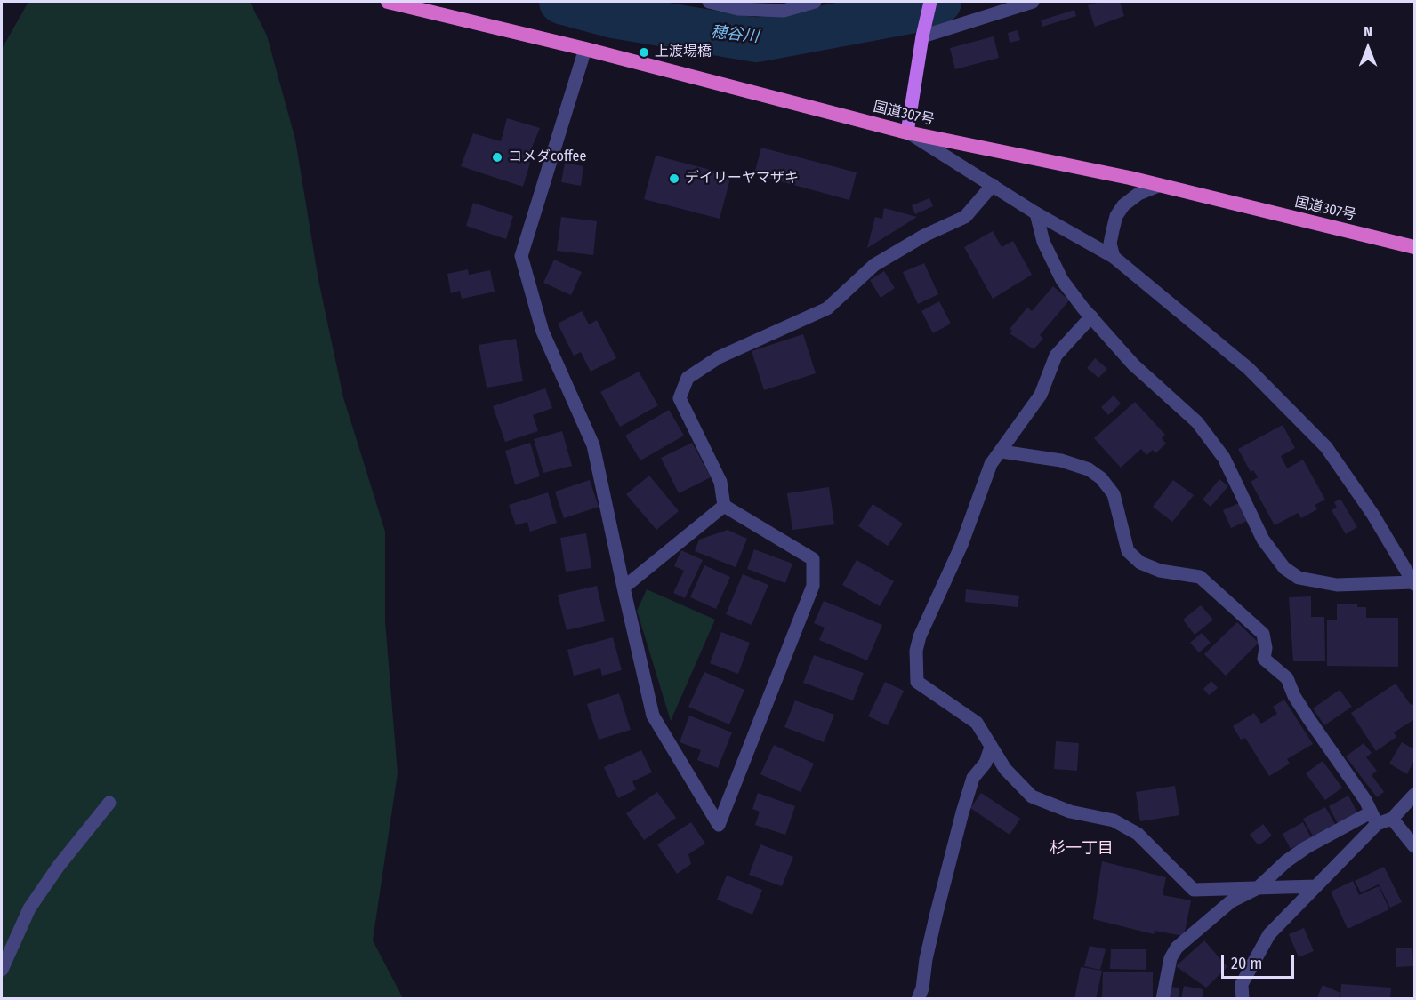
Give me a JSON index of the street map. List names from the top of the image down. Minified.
{"streets":{"highway":["国道307号"]},"districts":["杉一丁目"],"water":["穂谷川"],"places":["上渡場橋","コメダcoffee","デイリーヤマザキ"],"scale_bar":"20 m","north":"top"}
